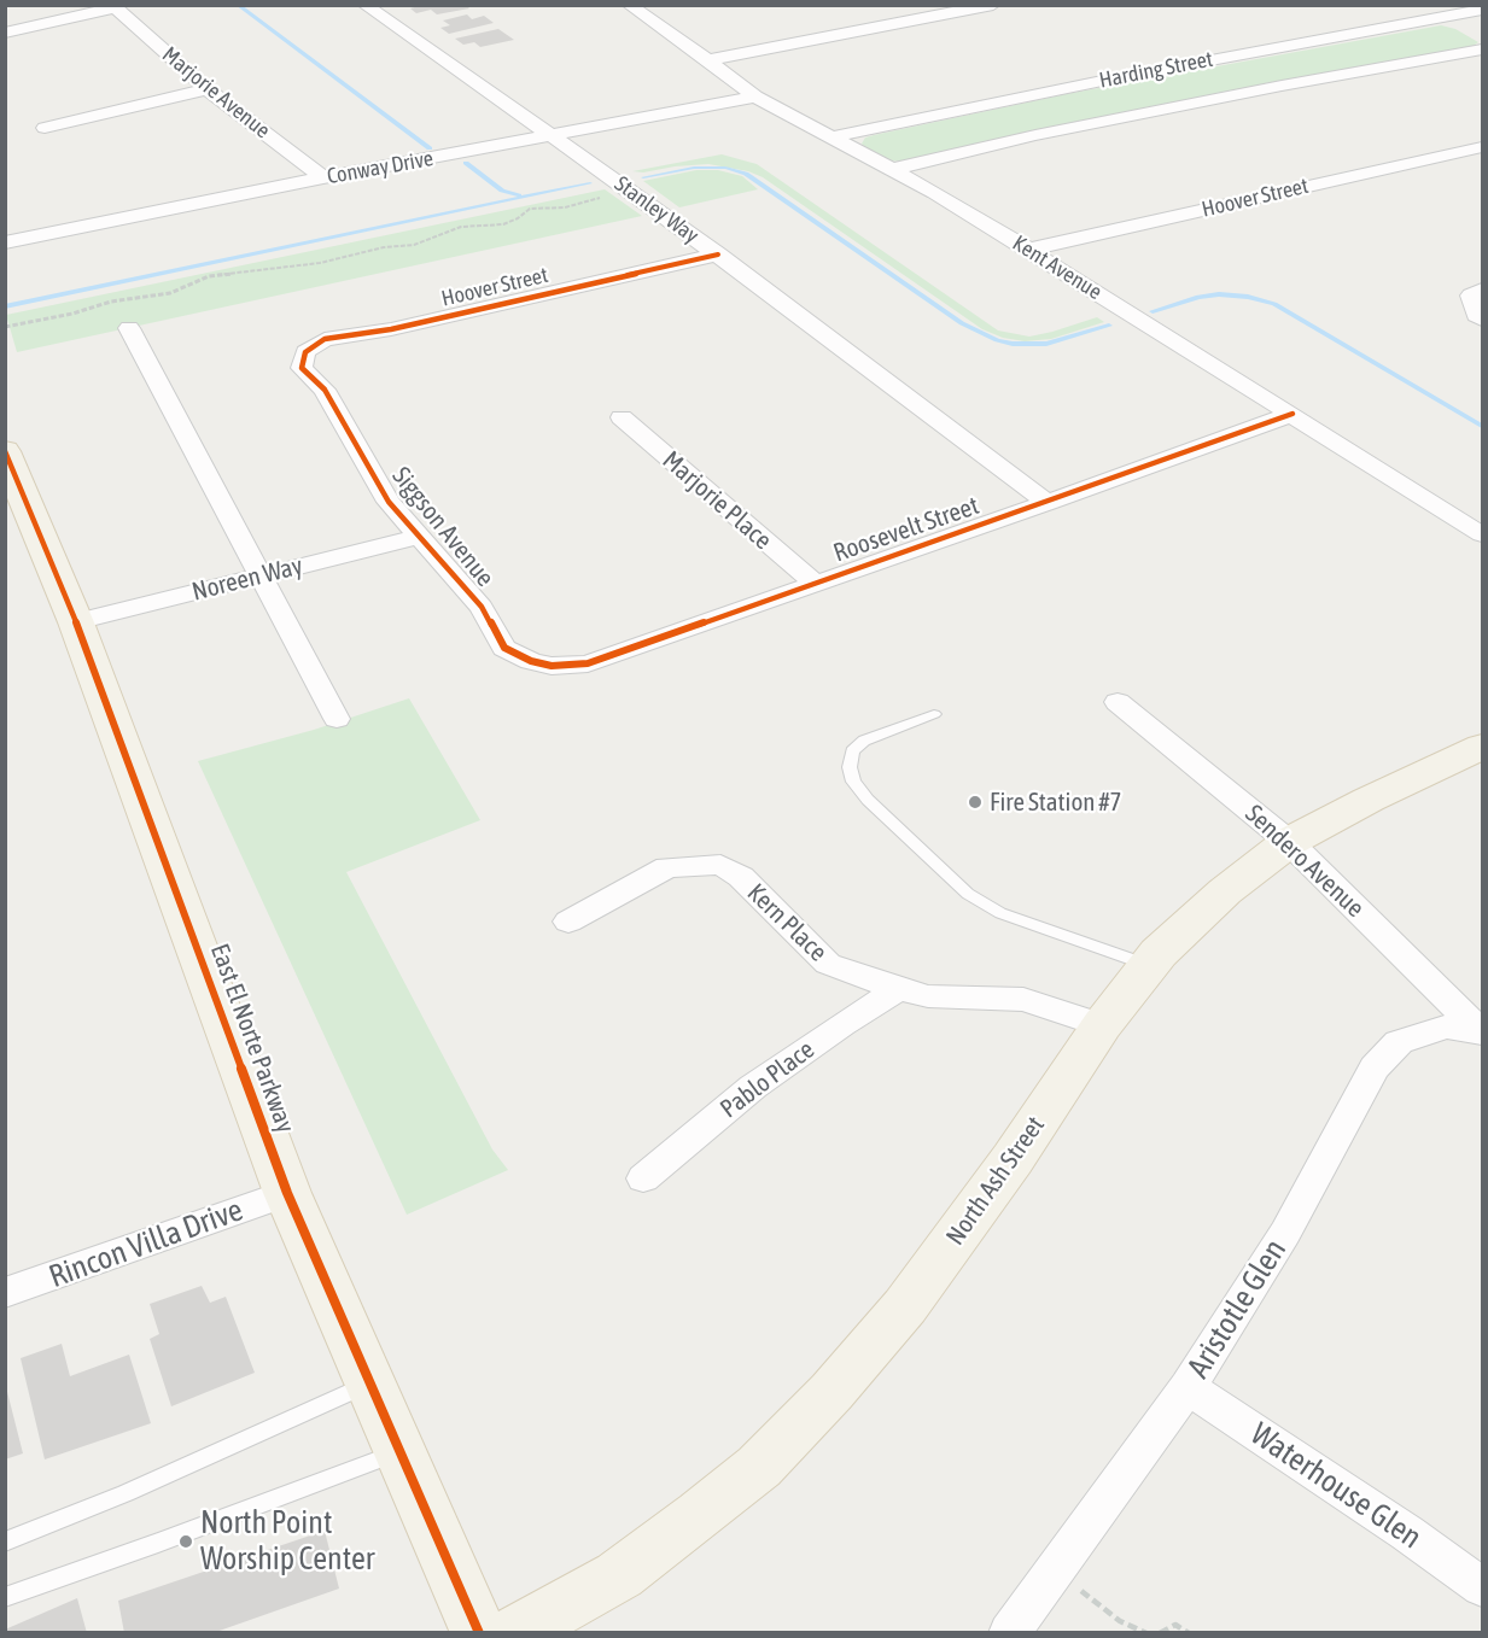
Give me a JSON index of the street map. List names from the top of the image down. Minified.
{"streets":{"main road":["East El Norte Parkway","North Ash Street"],"street":["Harding Street","Marjorie Avenue","Conway Drive","Hoover Street","Stanley Way","Kent Avenue","Marjorie Place","Siggson Avenue","Roosevelt Street","Noreen Way","Sendero Avenue","Kern Place","Pablo Place","Rincon Villa Drive","Aristotle Glen","Waterhouse Glen"]},"crossings":[["Harding Street","Kent Avenue"],["Marjorie Avenue","Conway Drive"],["Conway Drive","Stanley Way"],["Conway Drive","Kent Avenue"],["Hoover Street","Stanley Way"],["Hoover Street","Kent Avenue"],["Hoover Street","Siggson Avenue"],["Stanley Way","Roosevelt Street"],["Kent Avenue","Roosevelt Street"],["Marjorie Place","Roosevelt Street"],["Siggson Avenue","Roosevelt Street"],["Siggson Avenue","Noreen Way"],["Noreen Way","East El Norte Parkway"],["Sendero Avenue","North Ash Street"],["Sendero Avenue","Aristotle Glen"],["Kern Place","Pablo Place"],["Kern Place","North Ash Street"],["East El Norte Parkway","Rincon Villa Drive"],["Aristotle Glen","Waterhouse Glen"]],"places":["Fire Station #7","North Point Worship Center"]}
